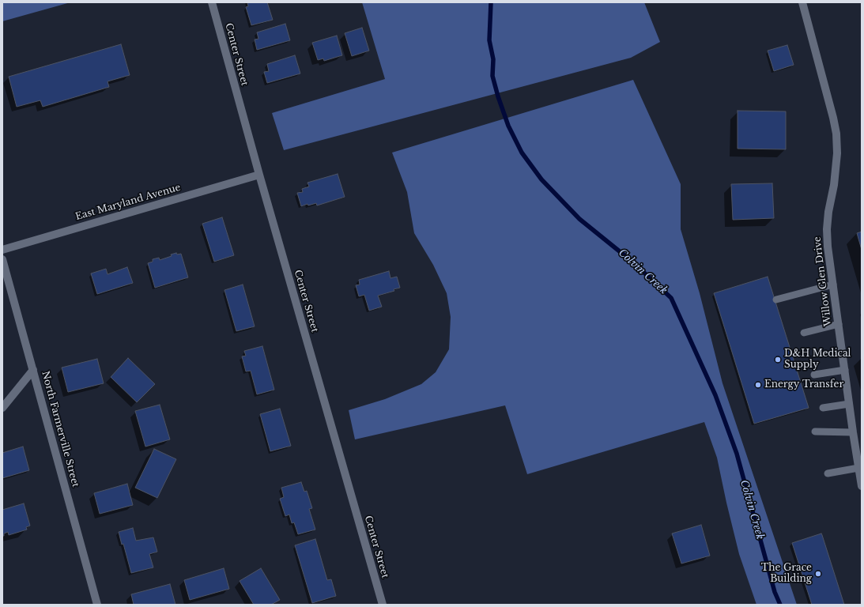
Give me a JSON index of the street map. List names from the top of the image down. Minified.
{"streets":{"street":["Center Street","East Maryland Avenue","Willow Glen Drive","North Farmerville Street"]},"crossings":[["Center Street","East Maryland Avenue"]],"water":["Colvin Creek"],"places":["D&H Medical Supply","Energy Transfer","The Grace Building"]}
